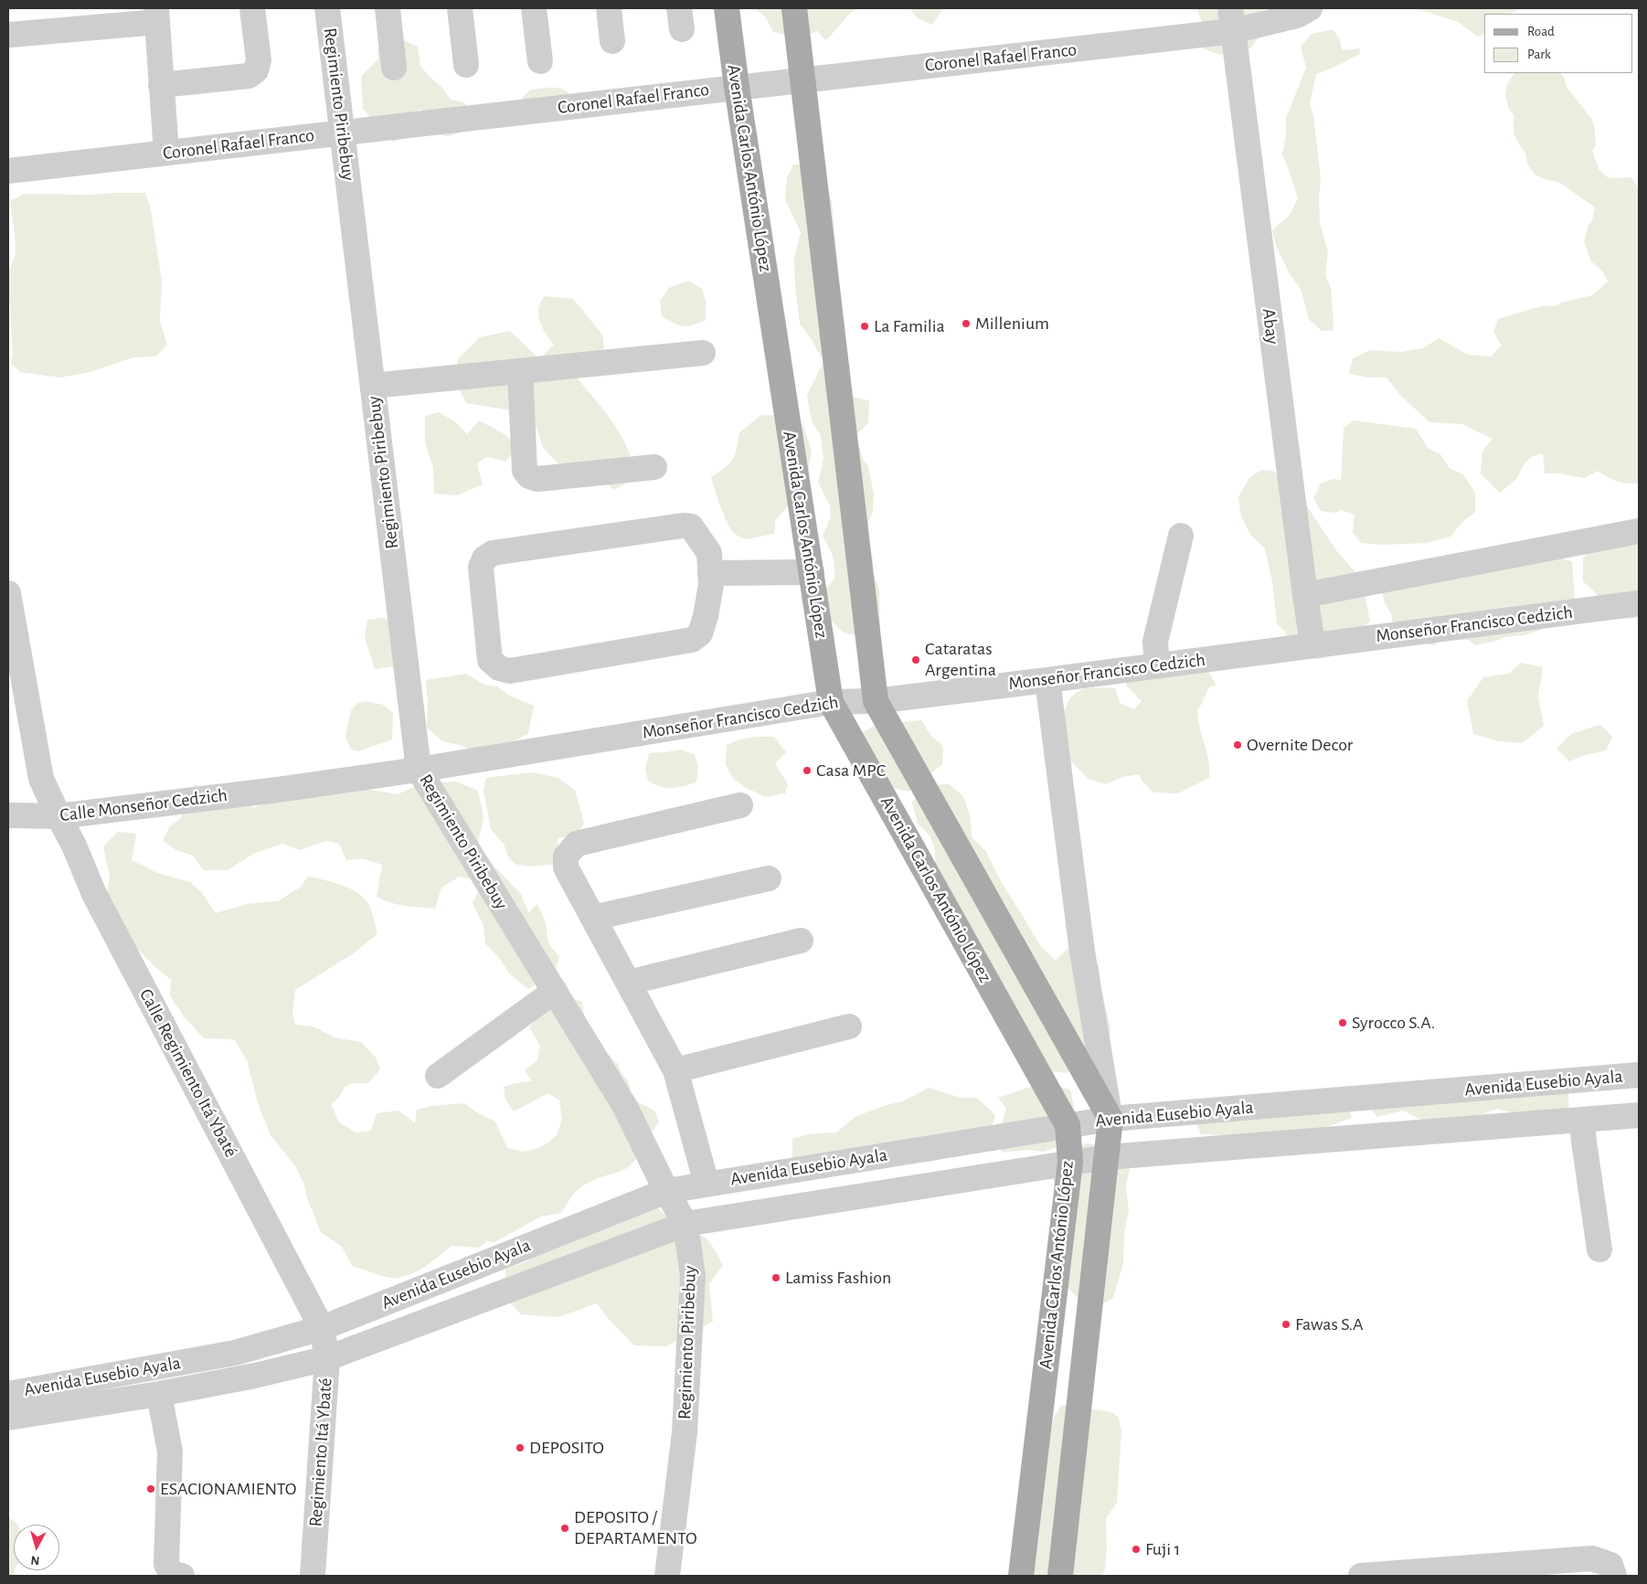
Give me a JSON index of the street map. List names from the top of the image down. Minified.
{"streets":{"main road":["Avenida Carlos António López"],"street":["Coronel Rafael Franco","Regimiento Piribebuy","Abay","Monseñor Francisco Cedzich","Calle Monseñor Cedzich","Calle Regimiento Itá Ybaté","Avenida Eusebio Ayala","Regimiento Itá Ybaté"]},"crossings":[["Coronel Rafael Franco","Regimiento Piribebuy"],["Coronel Rafael Franco","Avenida Carlos António López"],["Coronel Rafael Franco","Abay"],["Regimiento Piribebuy","Monseñor Francisco Cedzich"],["Regimiento Piribebuy","Avenida Eusebio Ayala"],["Avenida Carlos António López","Monseñor Francisco Cedzich"],["Avenida Carlos António López","Avenida Eusebio Ayala"],["Abay","Monseñor Francisco Cedzich"],["Monseñor Francisco Cedzich","Calle Monseñor Cedzich"],["Calle Monseñor Cedzich","Calle Regimiento Itá Ybaté"],["Calle Regimiento Itá Ybaté","Avenida Eusebio Ayala"],["Calle Regimiento Itá Ybaté","Regimiento Itá Ybaté"],["Avenida Eusebio Ayala","Regimiento Itá Ybaté"]],"places":["Millenium","La Familia","Cataratas Argentina","Overnite Decor","Casa MPC","Syrocco S.A.","Lamiss Fashion","Fawas S.A","DEPOSITO","ESACIONAMIENTO","DEPOSITO / DEPARTAMENTO","Fuji 1"],"legend":["Road","Park"],"north":"bottom"}
